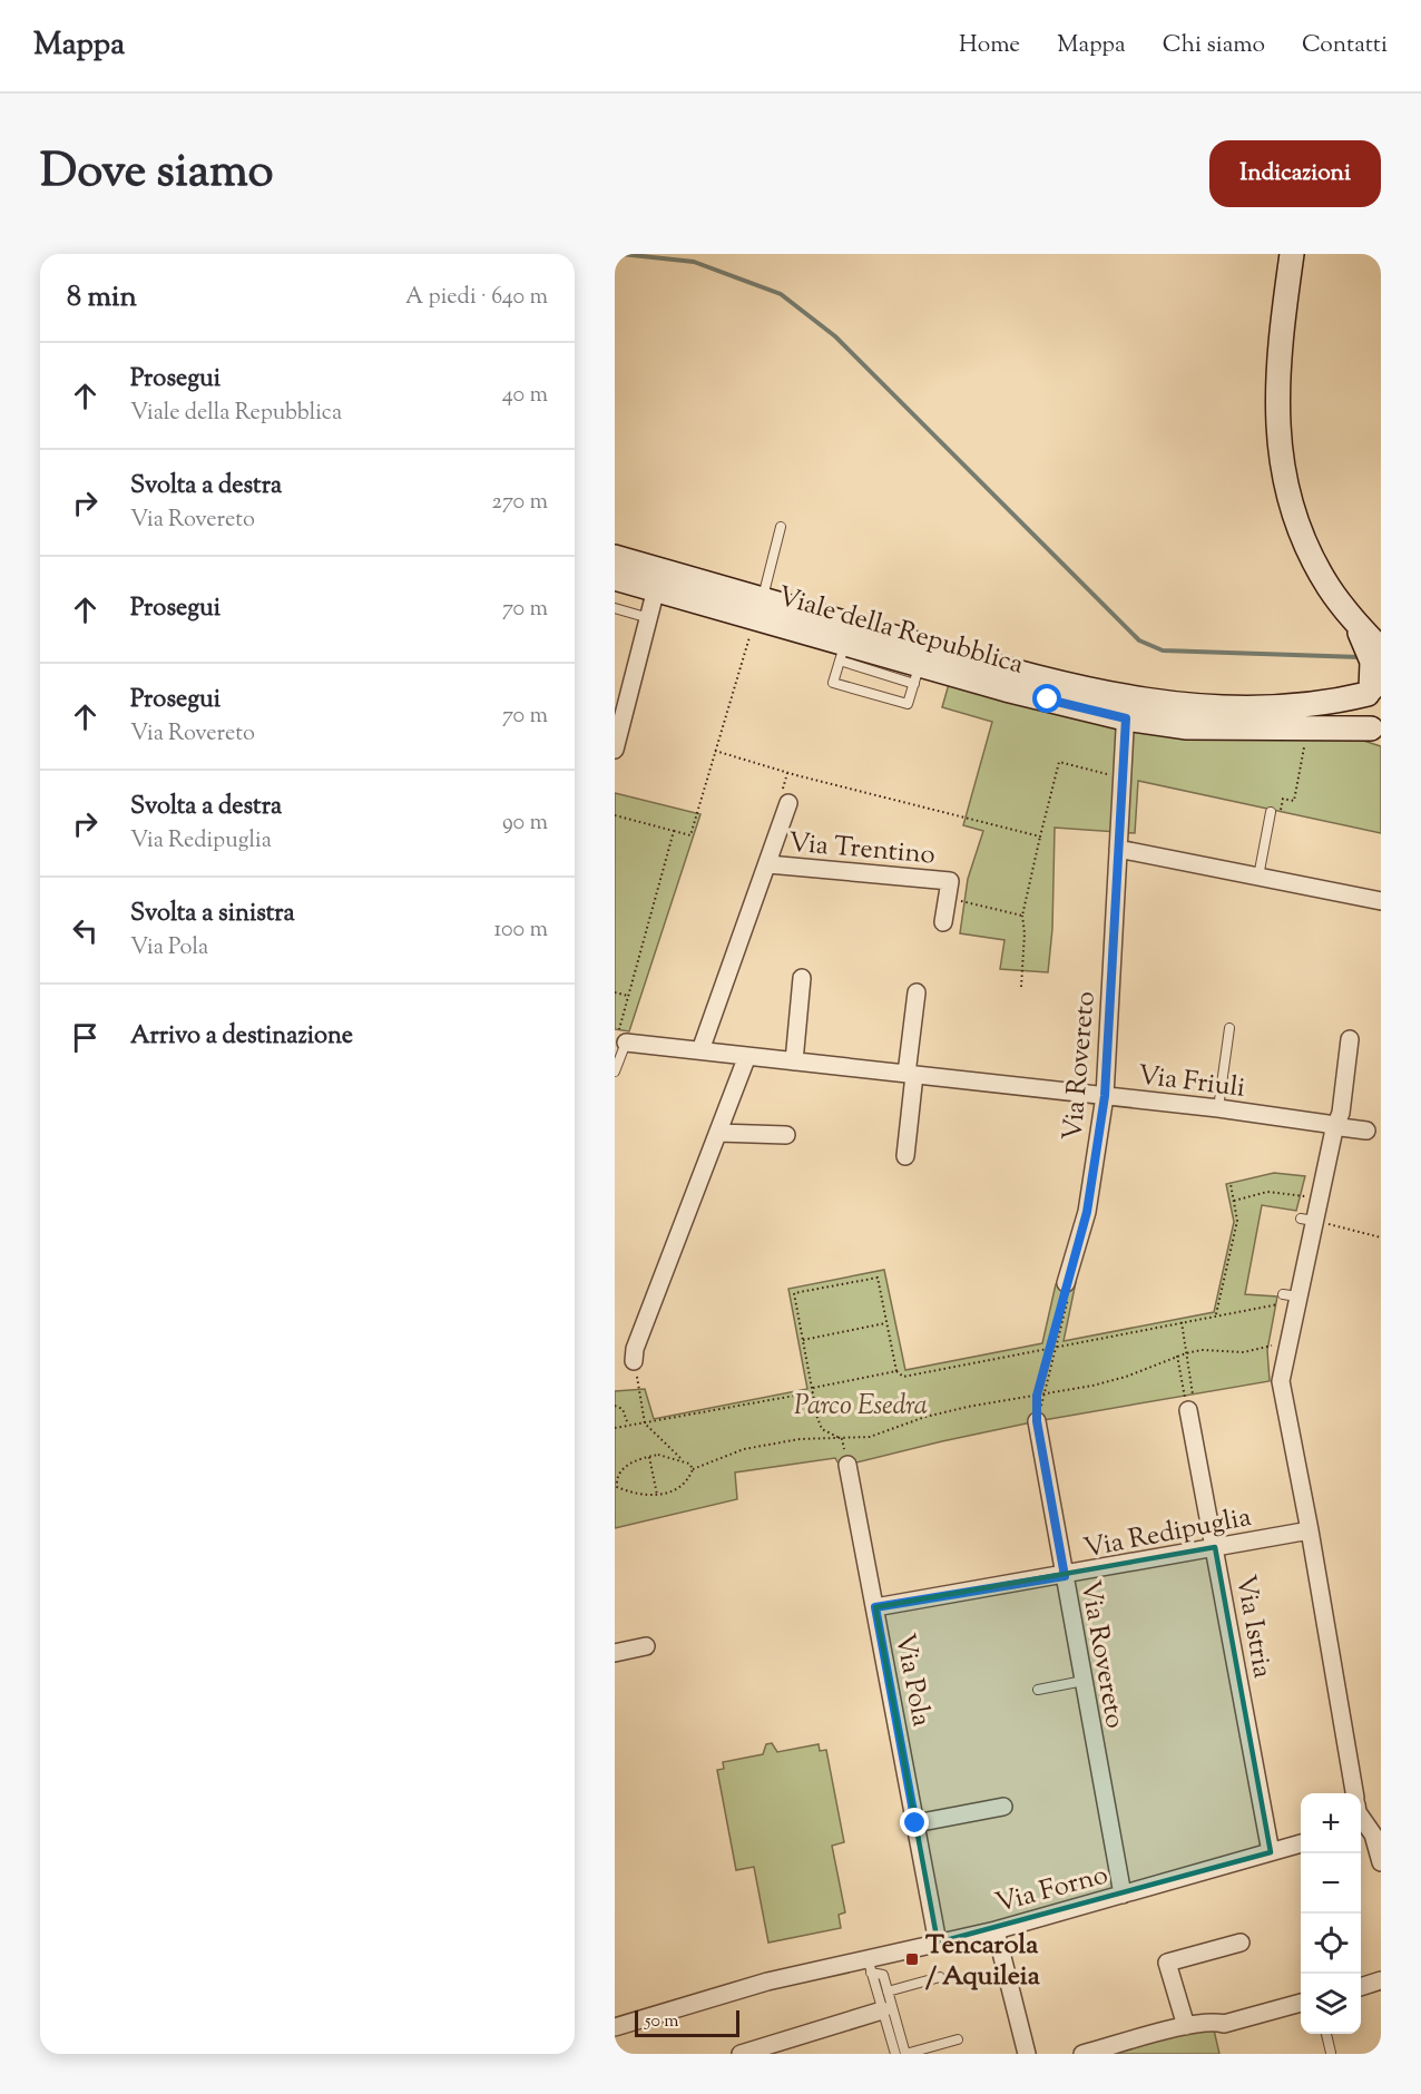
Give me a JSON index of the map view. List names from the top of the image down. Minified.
{"streets":{"street":["Viale della Repubblica","Via Trentino","Via Rovereto","Via Friuli","Via Redipuglia","Via Istria","Via Pola","Via Forno"]},"crossings":[["Viale della Repubblica","Via Rovereto"],["Via Trentino","Via Friuli"],["Via Rovereto","Via Friuli"],["Via Rovereto","Via Redipuglia"],["Via Rovereto","Via Forno"],["Via Redipuglia","Via Istria"],["Via Redipuglia","Via Pola"],["Via Istria","Via Forno"],["Via Pola","Via Forno"]],"parks":["Parco Esedra"],"places":{"transit":["Tencarola / Aquileia"]},"scale_bar":"50 m","page":{"header":"Mappa","nav":["Home","Mappa","Chi siamo","Contatti"],"title":"Dove siamo","buttons":"Indicazioni","heading":["8 min","A piedi · 640 m"],"list":[["Prosegui","Viale della Repubblica","40 m"],["Svolta a destra","Via Rovereto","270 m"],["Prosegui","70 m"],["Prosegui","Via Rovereto","70 m"],["Svolta a destra","Via Redipuglia","90 m"],["Svolta a sinistra","Via Pola","100 m"],"Arrivo a destinazione"],"map_buttons":["+","−"],"scale":"50 m"}}
